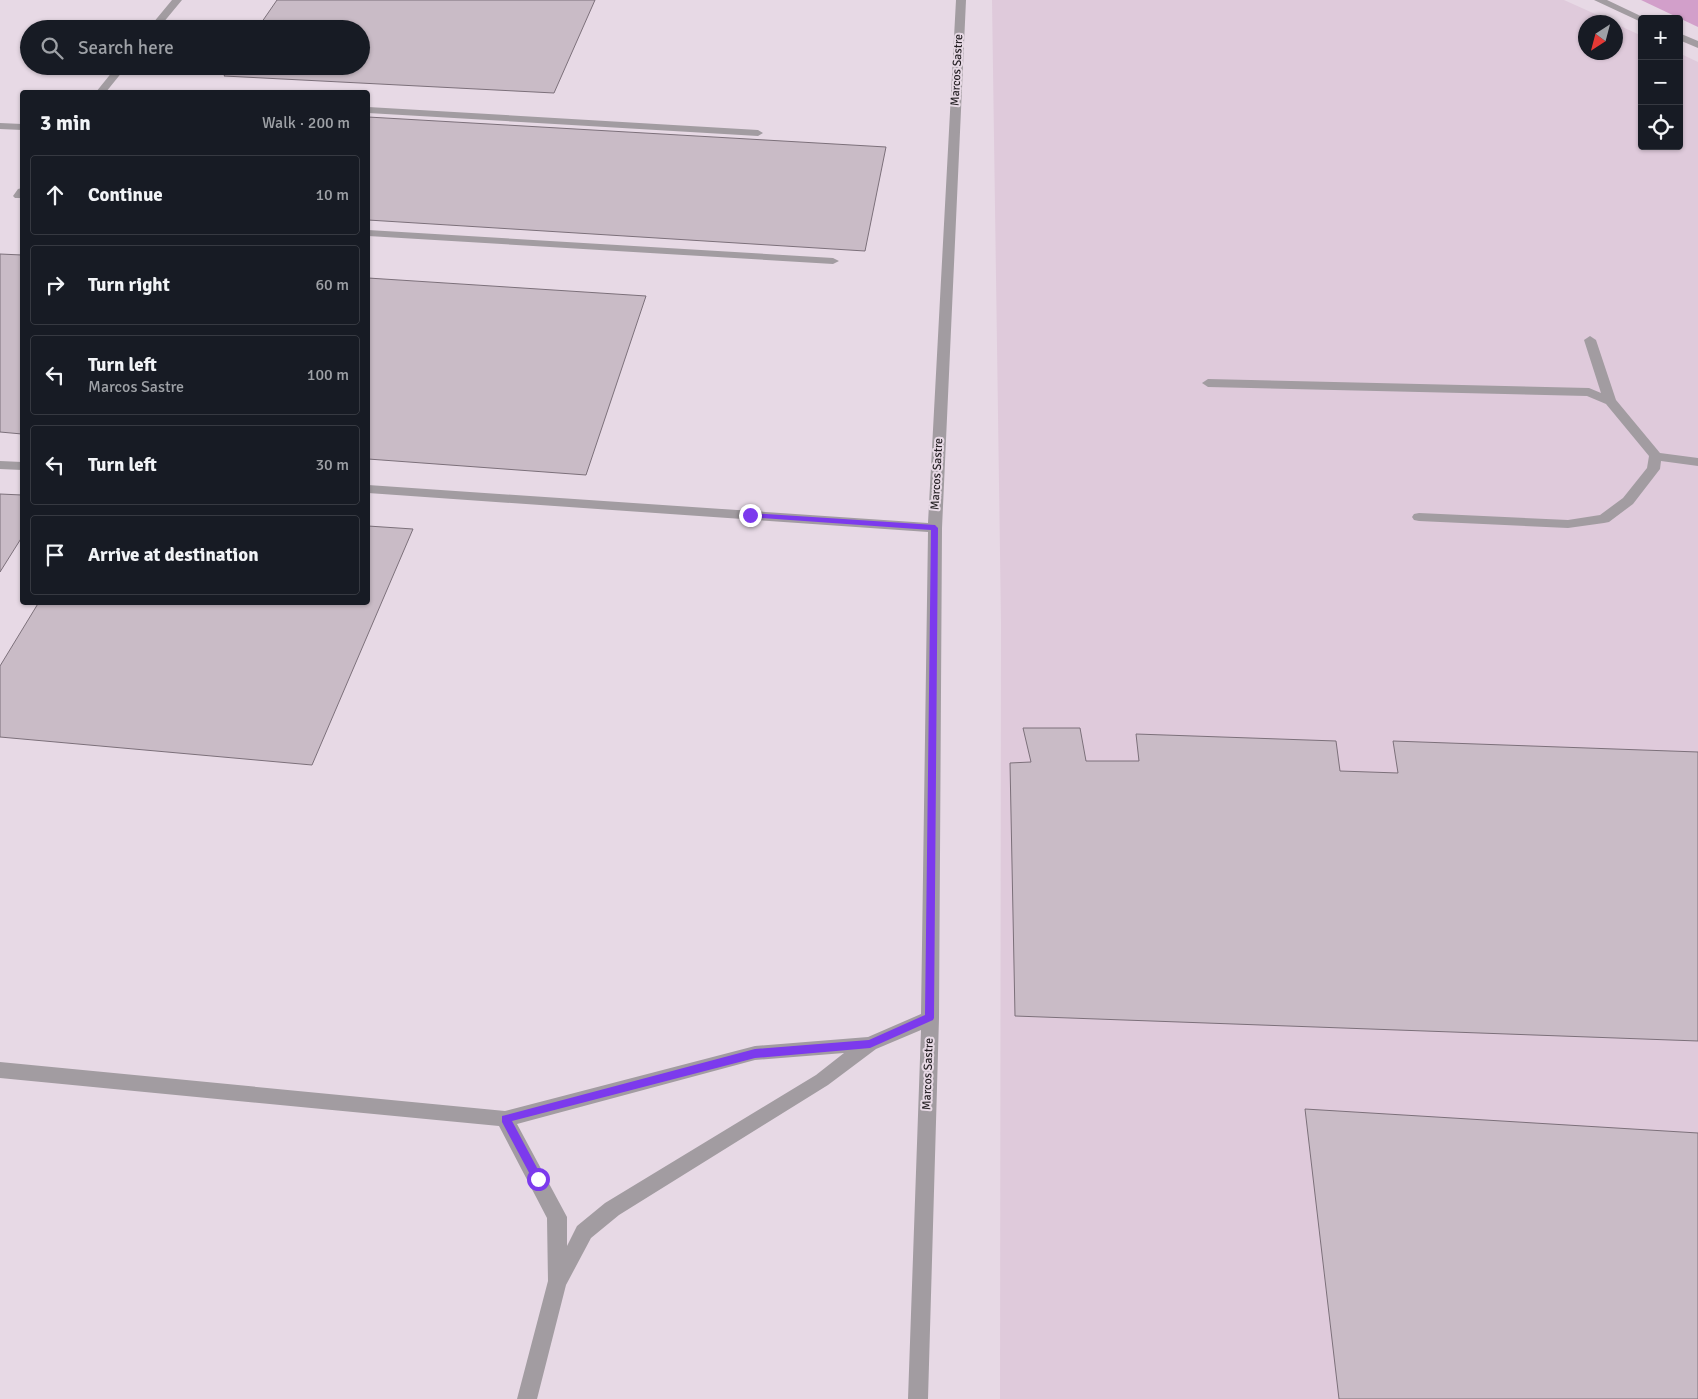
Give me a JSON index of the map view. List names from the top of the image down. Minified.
{"streets":{"street":["Marcos Sastre"]},"north":"bottom left","page":{"map_buttons":["+","−"],"search":"Search here","heading":["3 min","Walk · 200 m"],"list":[["Continue","10 m"],["Turn right","60 m"],["Turn left","Marcos Sastre","100 m"],["Turn left","30 m"],"Arrive at destination"]}}
